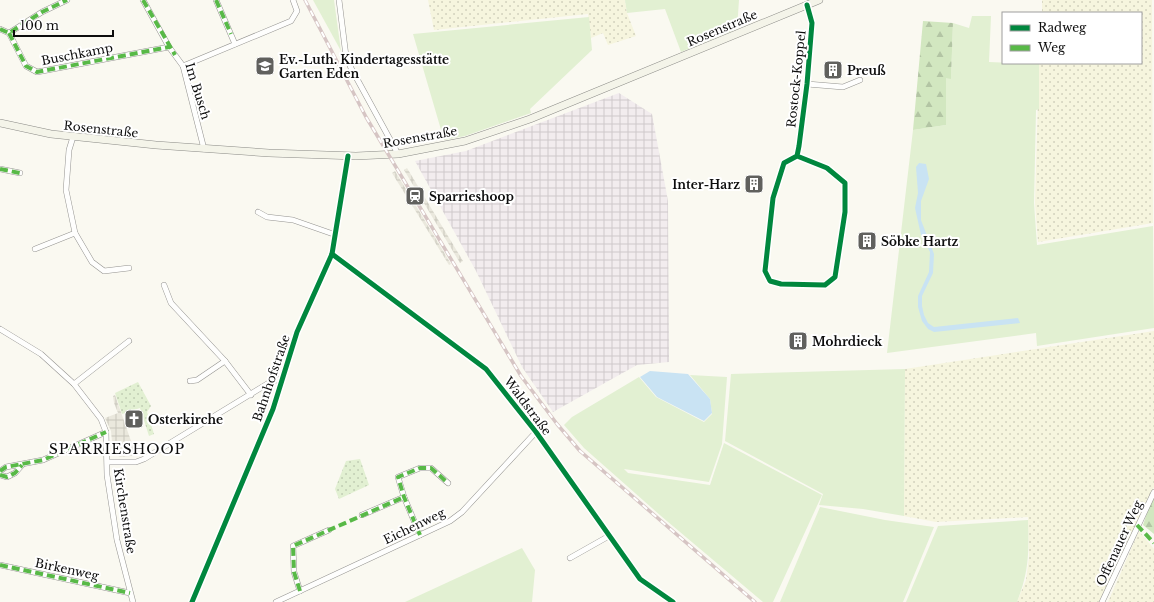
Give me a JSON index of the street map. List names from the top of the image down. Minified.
{"streets":{"main road":["Rosenstraße"],"street":["Buschkamp","Rostock-Koppel","Im Busch","Bahnhofstraße","Waldstraße","Kirchenstraße","Eichenweg","Offenauer Weg","Birkenweg"]},"crossings":[["Rosenstraße","Rostock-Koppel"],["Rosenstraße","Im Busch"],["Rosenstraße","Bahnhofstraße"],["Buschkamp","Im Busch"],["Bahnhofstraße","Waldstraße"],["Waldstraße","Eichenweg"],["Kirchenstraße","Birkenweg"]],"districts":["SPARRIESHOOP"],"places":{"school or university":["Ev.-Luth. Kindertagesstätte Garten Eden"],"building":["Preuß","Inter-Harz","Söbke Hartz","Mohrdieck"],"station":["Sparrieshoop"],"church":["Osterkirche"]},"legend":["Radweg","Weg"],"scale_bar":"100 m"}
